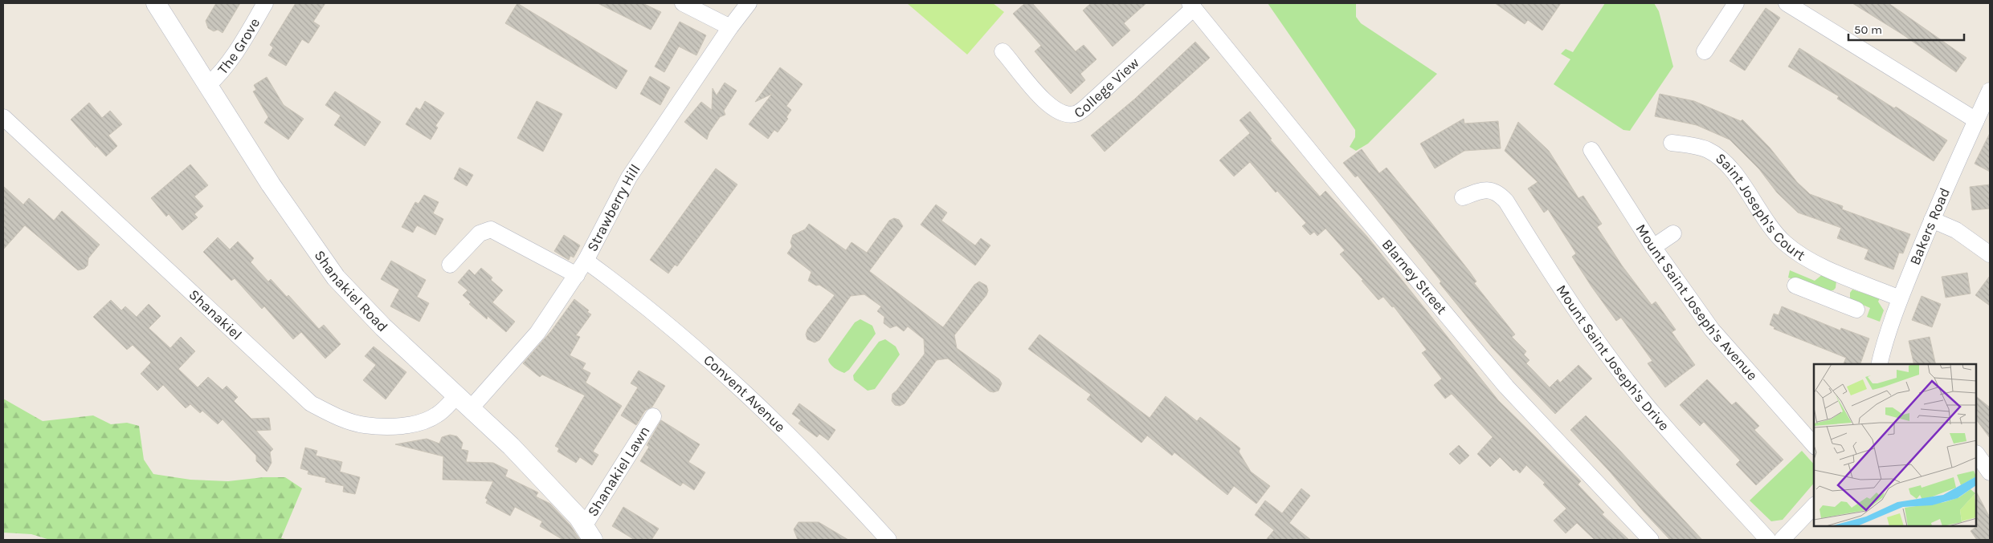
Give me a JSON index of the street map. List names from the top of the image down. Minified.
{"streets":{"street":["The Grove","College View","Saint Joseph's Court","Strawberry Hill","Bakers Road","Blarney Street","Shanakiel Road","Mount Saint Joseph's Avenue","Shanakiel","Mount Saint Joseph's Drive","Convent Avenue","Shanakiel Lawn"]},"crossings":[["The Grove","Shanakiel Road"],["College View","Blarney Street"],["Saint Joseph's Court","Bakers Road"],["Strawberry Hill","Shanakiel Road"],["Strawberry Hill","Convent Avenue"],["Shanakiel Road","Shanakiel"],["Shanakiel Road","Shanakiel Lawn"]],"scale_bar":"50 m"}
